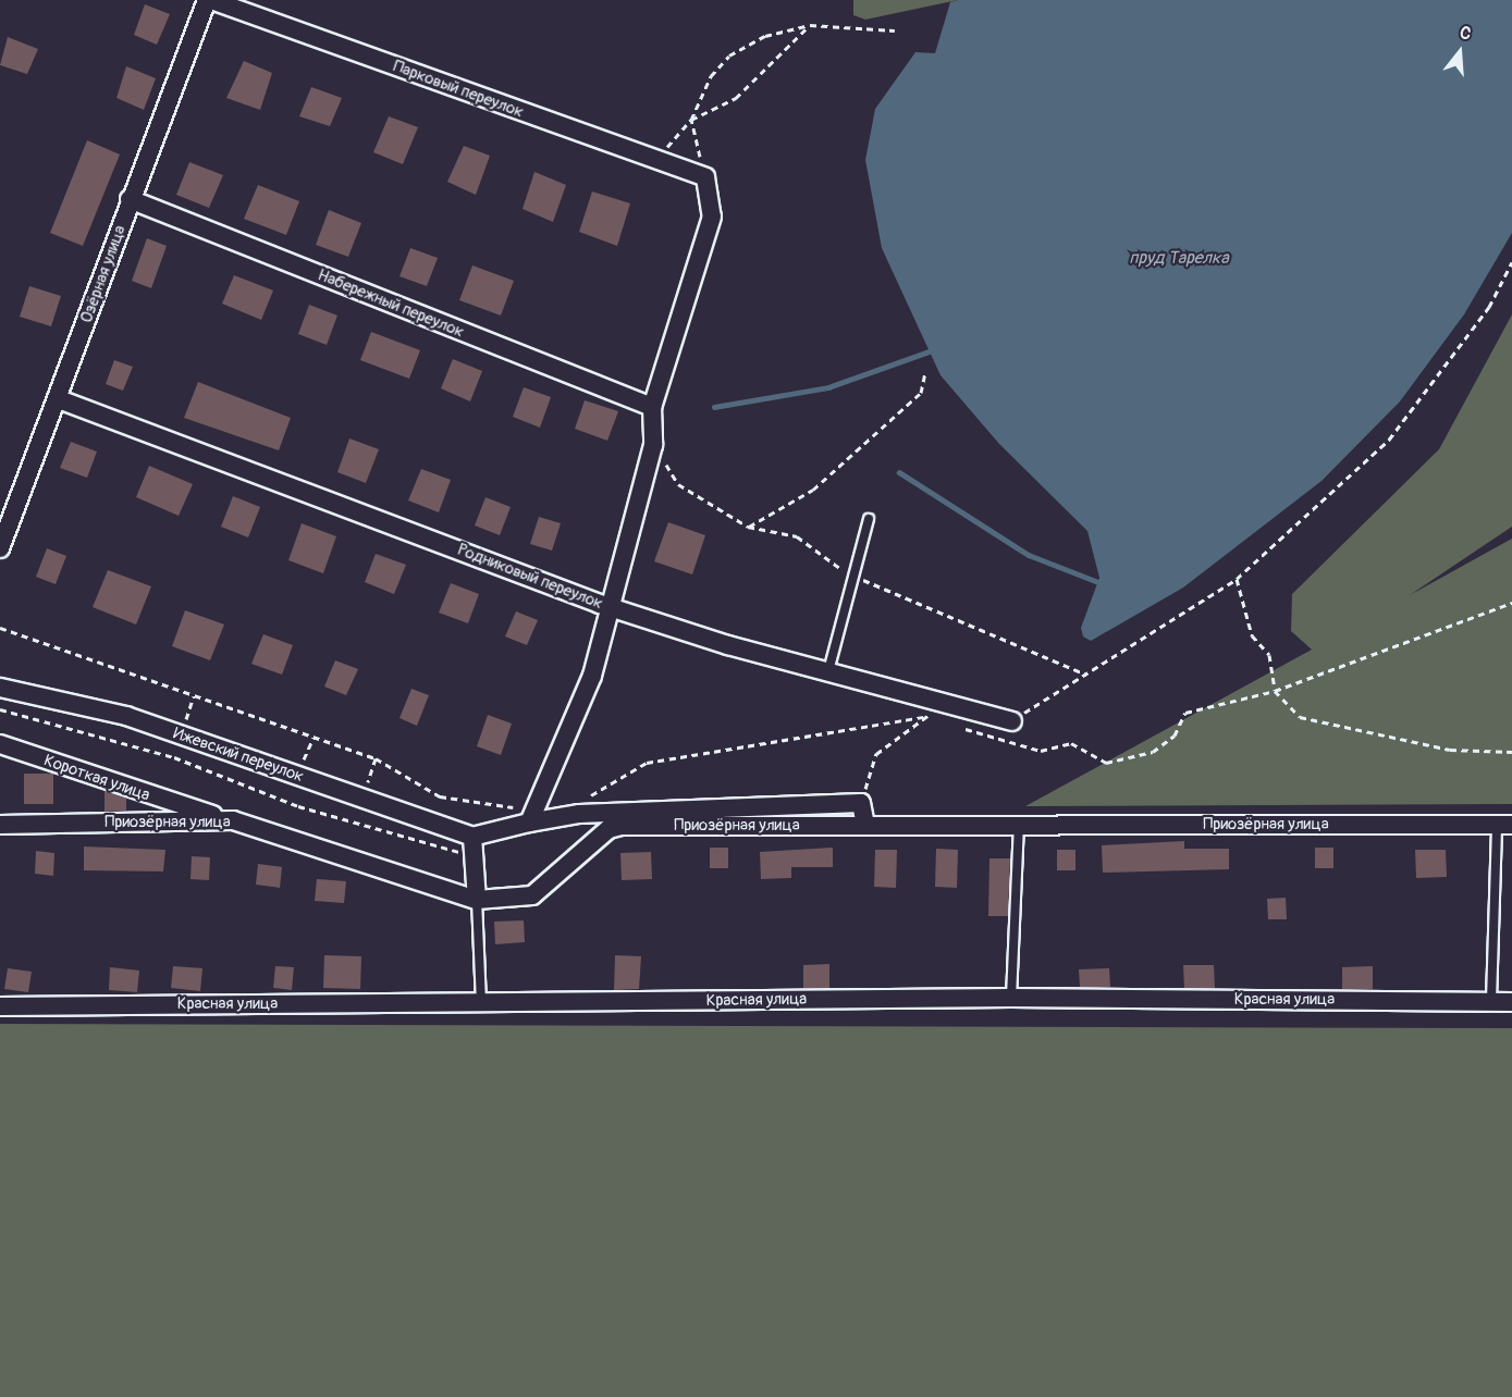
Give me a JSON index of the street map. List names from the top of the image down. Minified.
{"streets":{"street":["Парковый переулок","Озёрная улица","Набережный переулок","Родниковый переулок","Ижевский переулок","Короткая улица","Приозёрная улица","Красная улица"]},"crossings":[["Парковый переулок","Озёрная улица"],["Озёрная улица","Набережный переулок"],["Озёрная улица","Родниковый переулок"],["Короткая улица","Приозёрная улица"]],"water":["пруд Тарелка"],"north":"top"}
